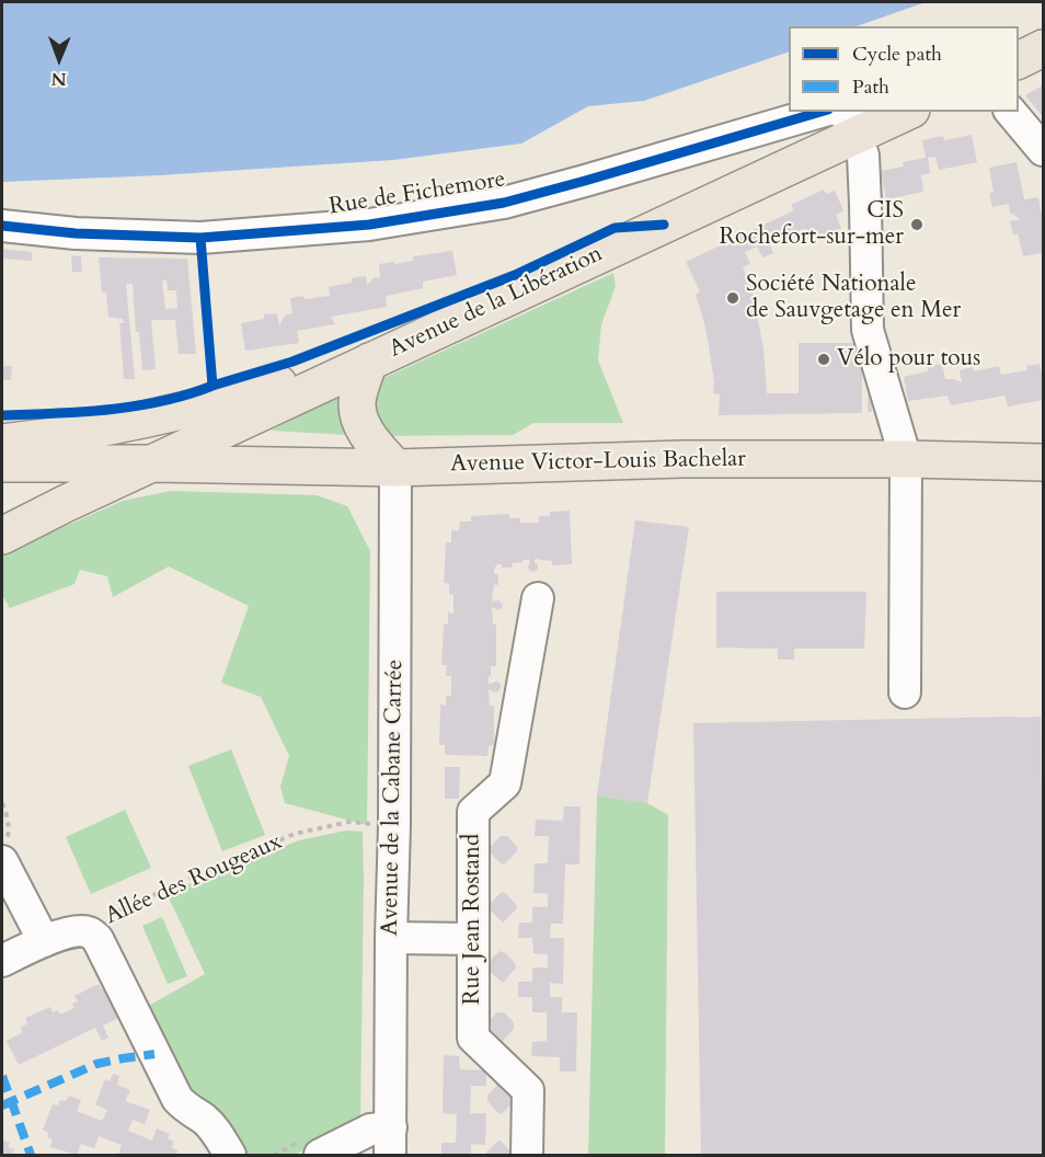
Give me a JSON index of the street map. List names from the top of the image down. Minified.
{"streets":{"main road":["Avenue de la Libération","Avenue Victor-Louis Bachelar"],"street":["Rue de Fichemore","Avenue de la Cabane Carrée","Allée des Rougeaux","Rue Jean Rostand"]},"crossings":[["Avenue de la Libération","Avenue Victor-Louis Bachelar"],["Avenue Victor-Louis Bachelar","Avenue de la Cabane Carrée"],["Avenue de la Cabane Carrée","Allée des Rougeaux"]],"places":["CIS Rochefort-sur-mer","Société Nationale de Sauvgetage en Mer","Vélo pour tous"],"legend":["Cycle path","Path"],"north":"bottom"}
